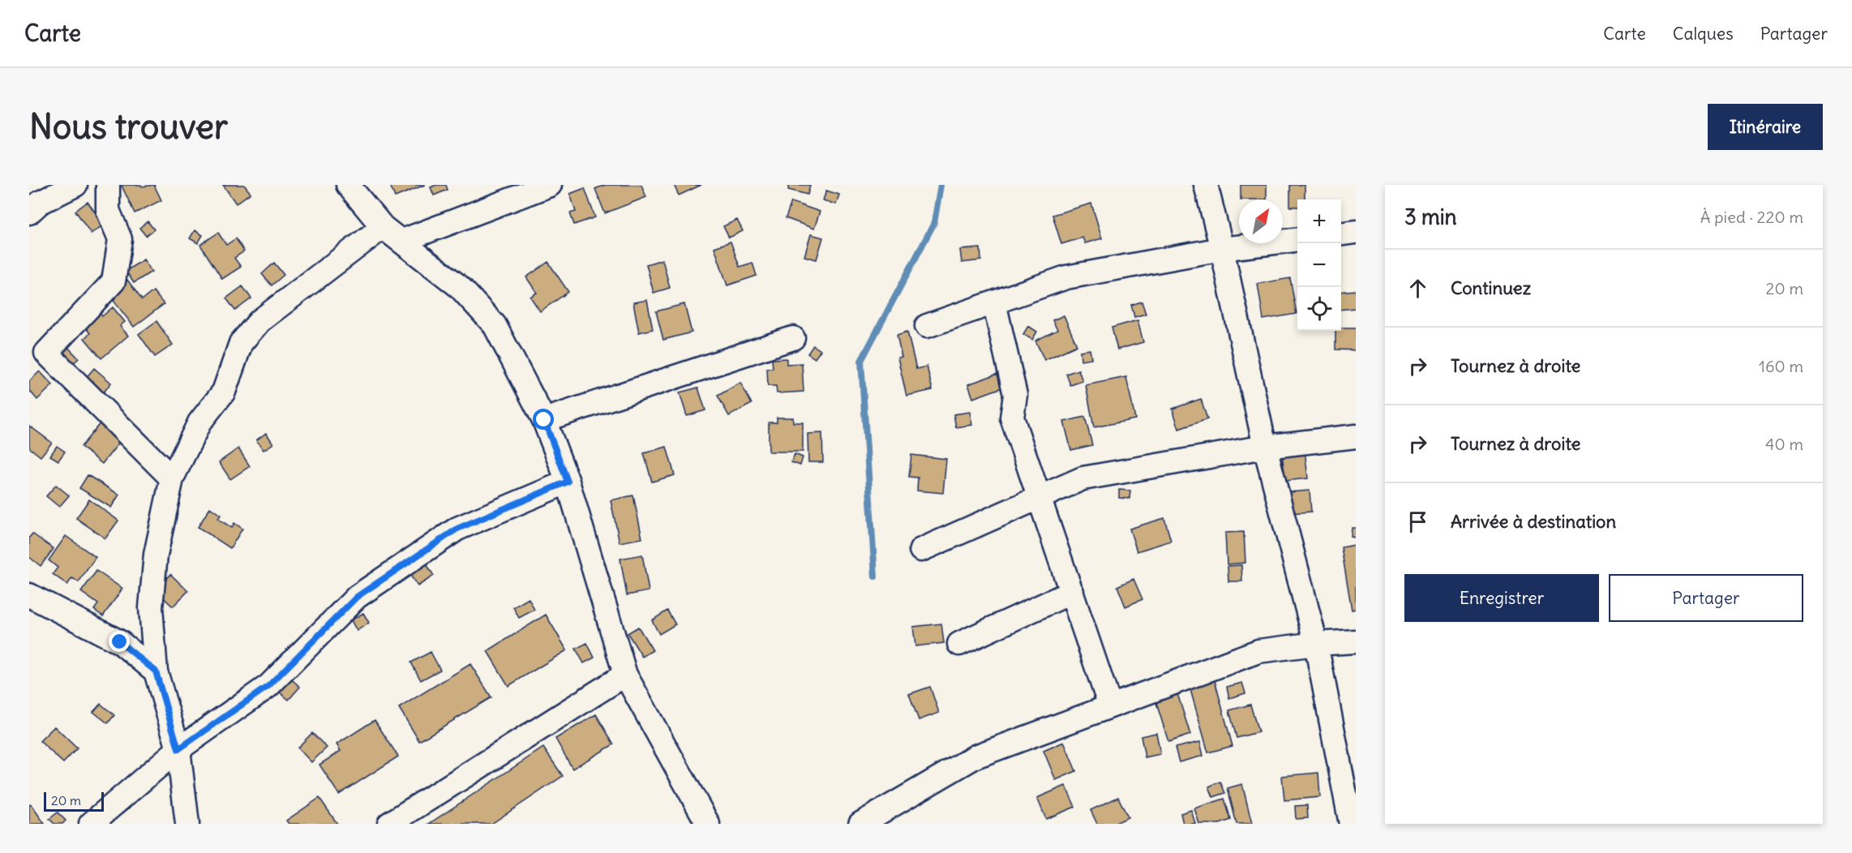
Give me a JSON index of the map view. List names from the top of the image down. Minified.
{"scale_bar":"20 m","north":"top right","page":{"header":"Carte","nav":["Carte","Calques","Partager"],"buttons":["Itinéraire",["Enregistrer","Partager"]],"title":"Nous trouver","heading":["3 min","À pied · 220 m"],"map_buttons":["+","−"],"list":[["Continuez","20 m"],["Tournez à droite","160 m"],["Tournez à droite","40 m"],"Arrivée à destination"],"scale":"20 m"}}
